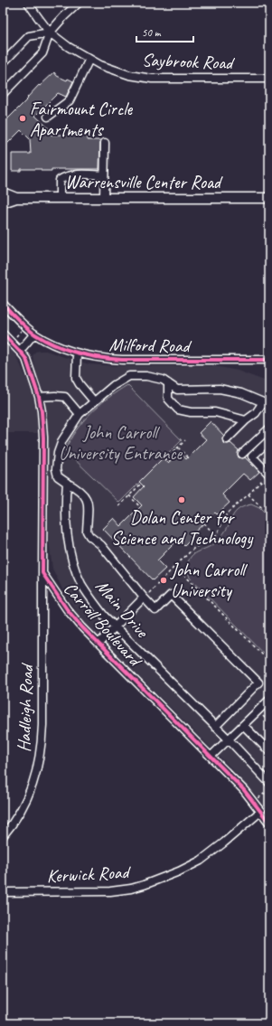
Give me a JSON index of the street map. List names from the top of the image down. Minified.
{"streets":{"main road":["Warrensville Center Road"],"street":["Saybrook Road","Milford Road","Main Drive","Carroll Boulevard","Hadleigh Road","Kerwick Road"]},"crossings":[["Carroll Boulevard","Hadleigh Road"],["Carroll Boulevard","Kerwick Road"]],"parks":["John Carroll University Entrance"],"places":["Fairmount Circle Apartments","Dolan Center for Science and Technology","John Carroll University"],"scale_bar":"50 m"}
